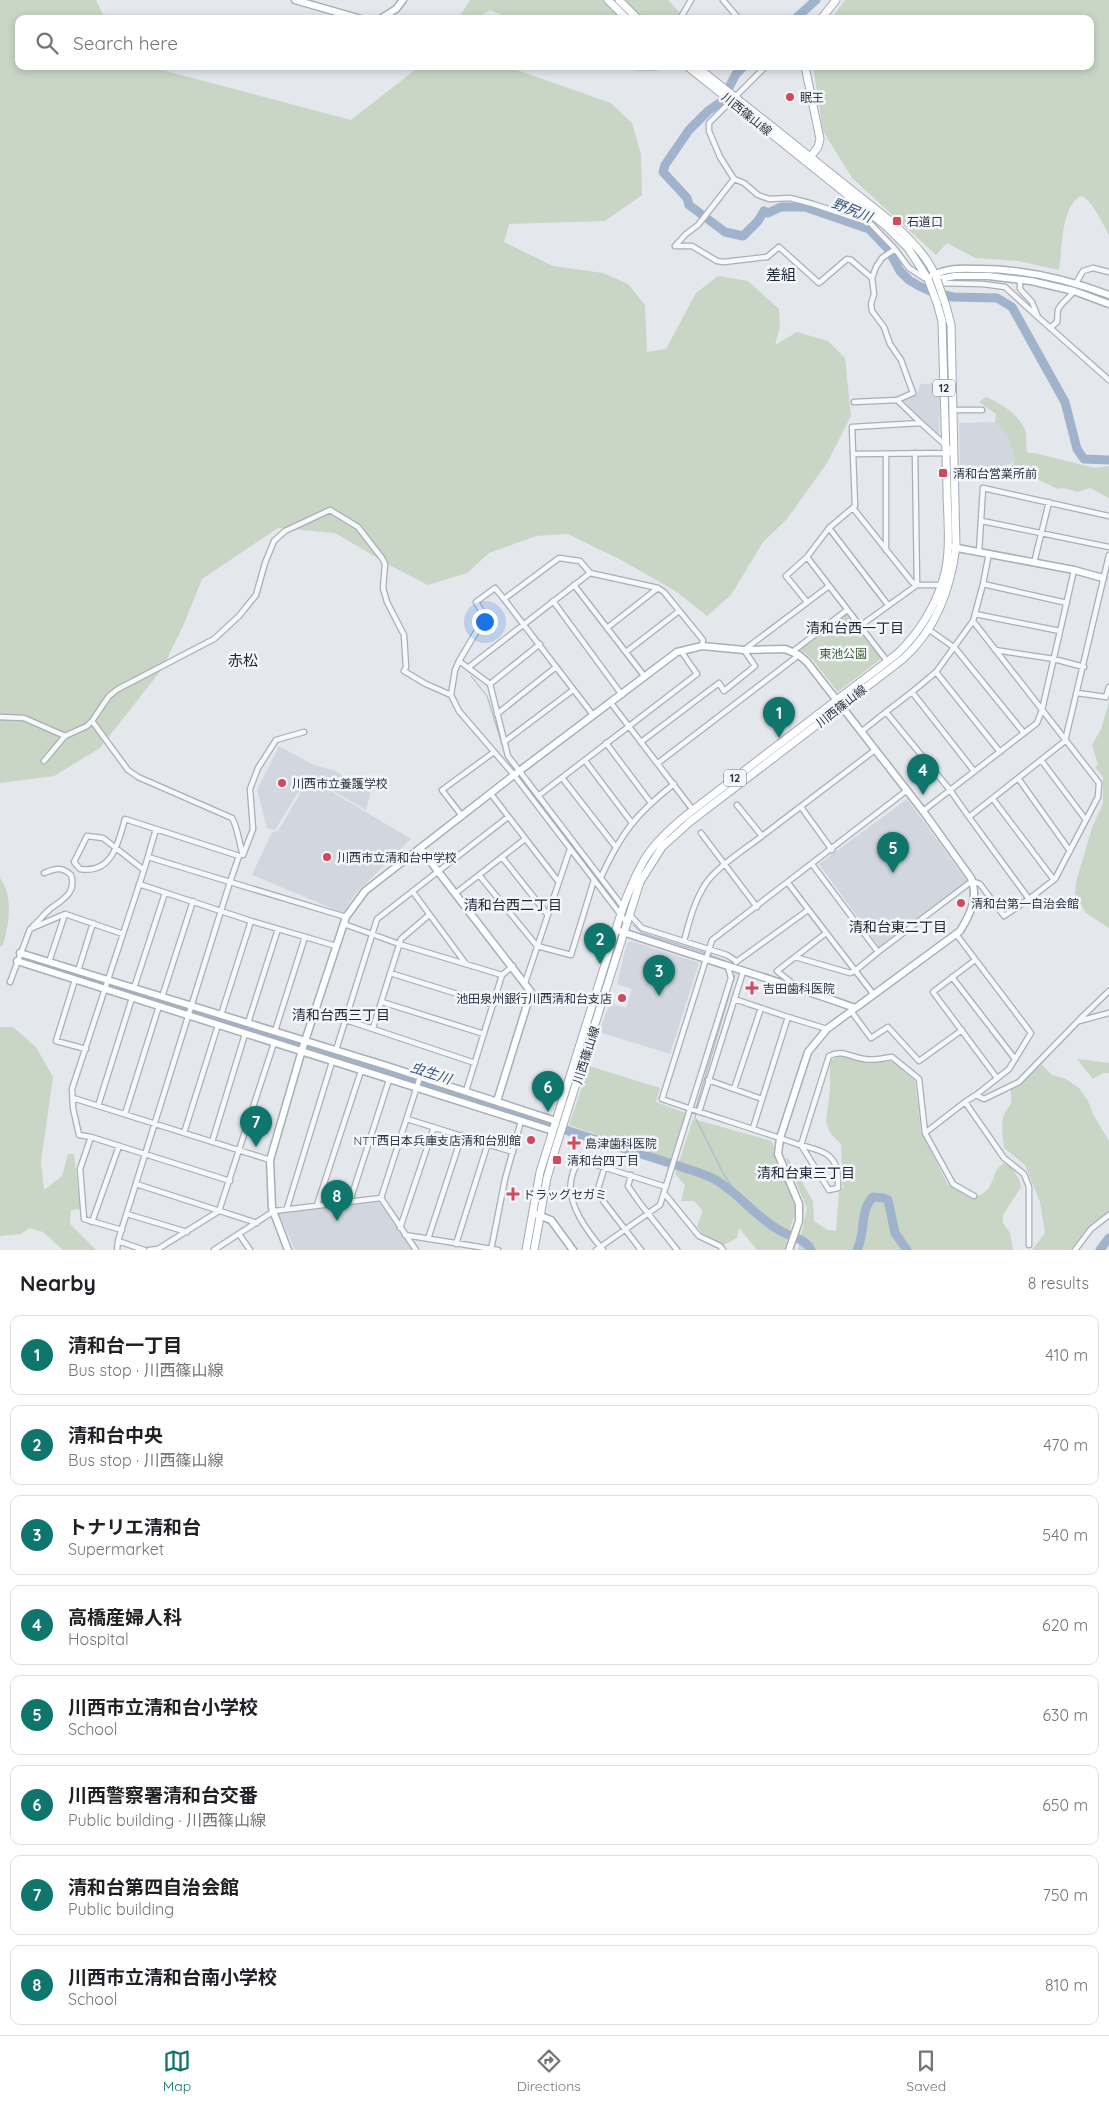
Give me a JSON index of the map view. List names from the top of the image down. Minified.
{"streets":{"main road":["川西篠山線","12"]},"districts":["差組","清和台西一丁目","赤松","清和台西二丁目","清和台東二丁目","清和台西三丁目","清和台東三丁目"],"water":["野尻川","虫生川"],"parks":["東池公園"],"places":{"other":["眠王","川西市立養護学校","川西市立清和台中学校","清和台第一自治会館","池田泉州銀行川西清和台支店","NTT西日本兵庫支店清和台別館"],"transit":["石道口","清和台営業所前","清和台四丁目"],"health":["吉田歯科医院","島津歯科医院","ドラッグセガミ"]},"page":{"search":"Search here","pins":["1","4","5","2","3","6","7","8"],"heading":["Nearby","8 results"],"list":[{"mark":"1","name":"清和台一丁目","note":"Bus stop · 川西篠山線","value":"410 m"},{"mark":"2","name":"清和台中央","note":"Bus stop · 川西篠山線","value":"470 m"},{"mark":"3","name":"トナリエ清和台","note":"Supermarket","value":"540 m"},{"mark":"4","name":"高橋産婦人科","note":"Hospital","value":"620 m"},{"mark":"5","name":"川西市立清和台小学校","note":"School","value":"630 m"},{"mark":"6","name":"川西警察署清和台交番","note":"Public building · 川西篠山線","value":"650 m"},{"mark":"7","name":"清和台第四自治会館","note":"Public building","value":"750 m"},{"mark":"8","name":"川西市立清和台南小学校","note":"School","value":"810 m"}],"nav":["Map","Directions","Saved"]}}
